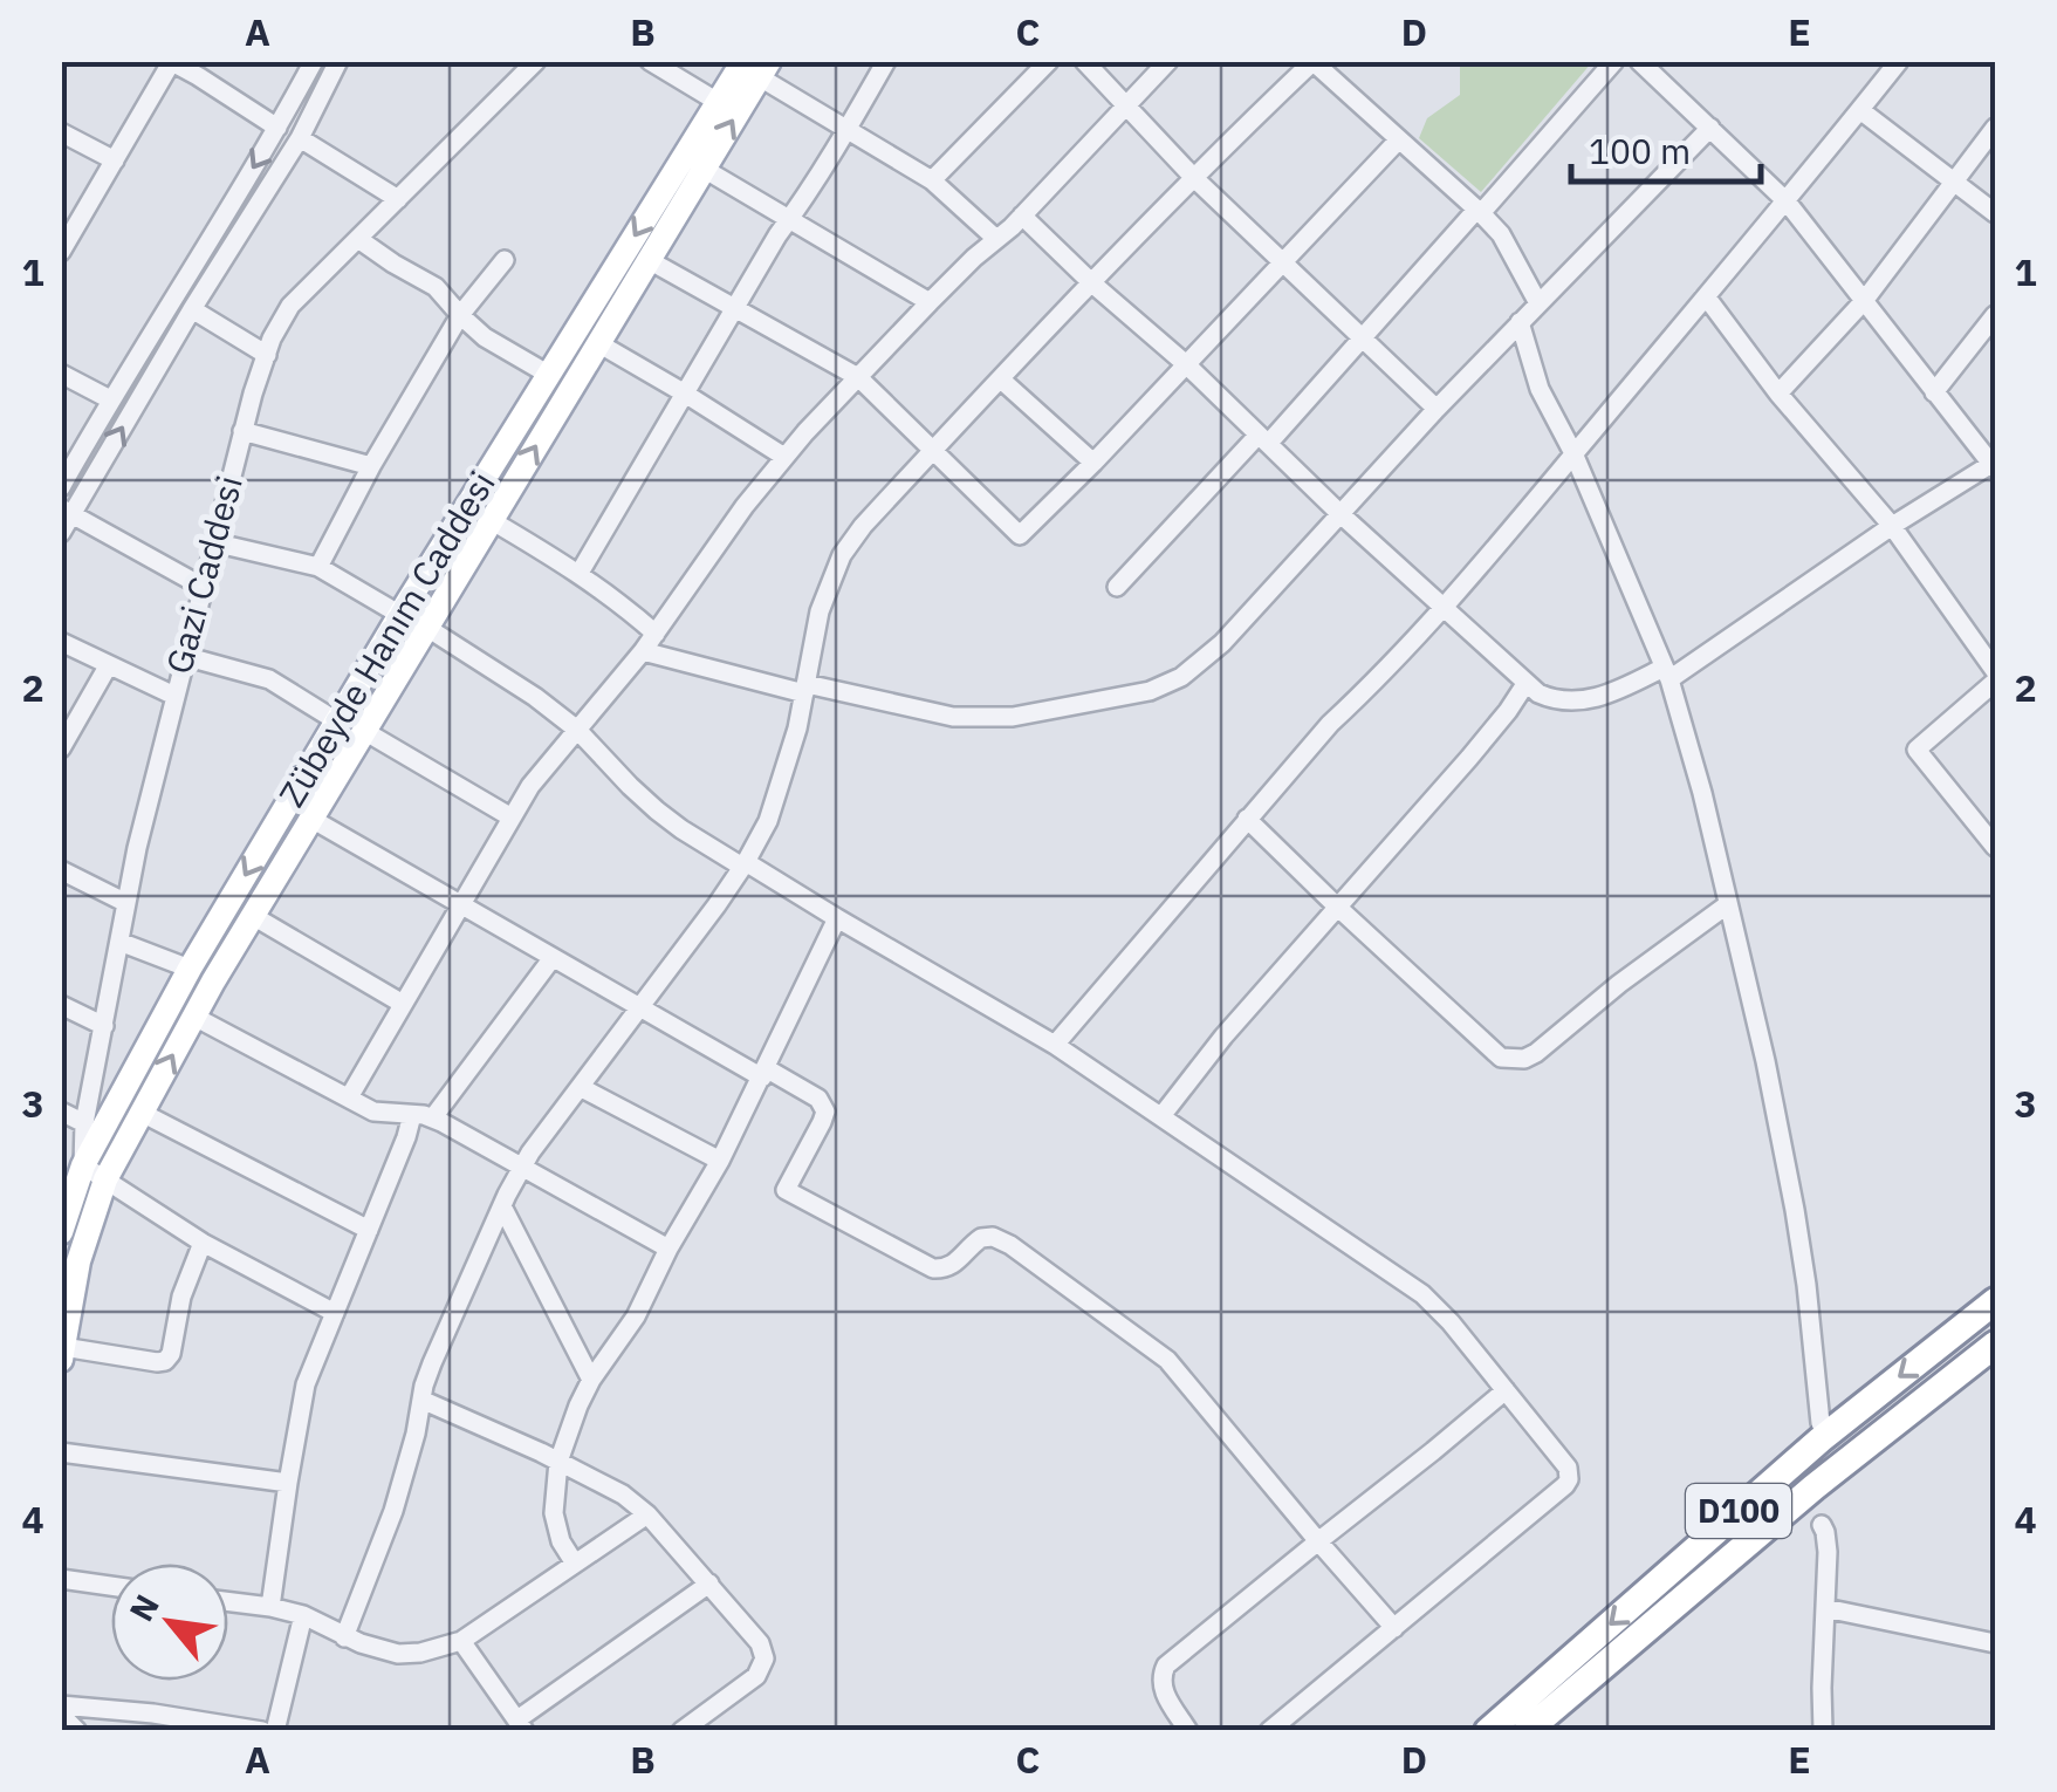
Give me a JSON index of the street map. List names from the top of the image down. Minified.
{"streets":{"highway":["D100"],"main road":["Zübeyde Hanım Caddesi"],"street":["Gazi Caddesi"]},"crossings":[["Gazi Caddesi","Zübeyde Hanım Caddesi"]],"scale_bar":"100 m","north":"top left","grid":{"columns":["A","B","C","D","E"],"rows":["1","2","3","4"]}}
